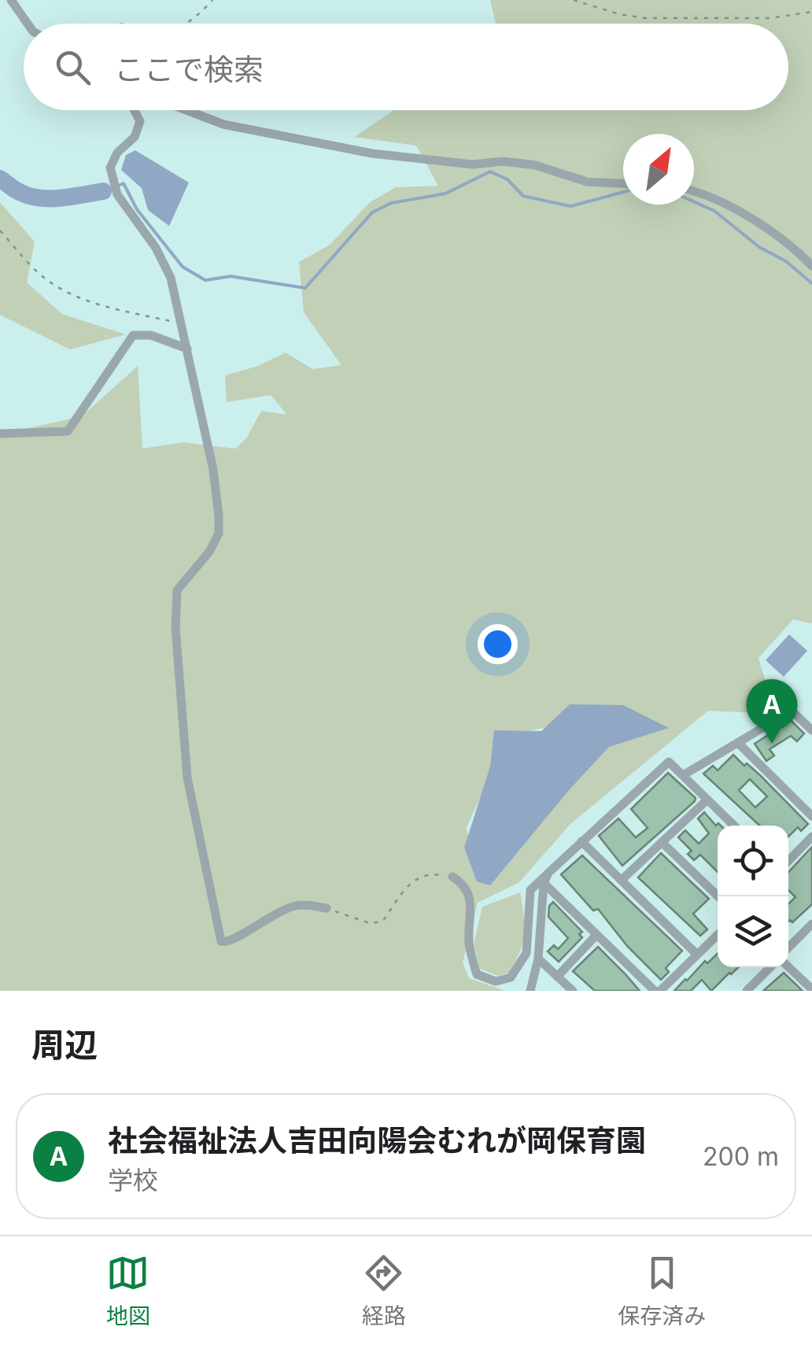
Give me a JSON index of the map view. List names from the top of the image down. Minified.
{"north":"top right","page":{"search":"ここで検索","pins":"A","heading":"周辺","list":[{"mark":"A","name":"社会福祉法人吉田向陽会むれが岡保育園","note":"学校","value":"200 m"}],"nav":["地図","経路","保存済み"]}}
